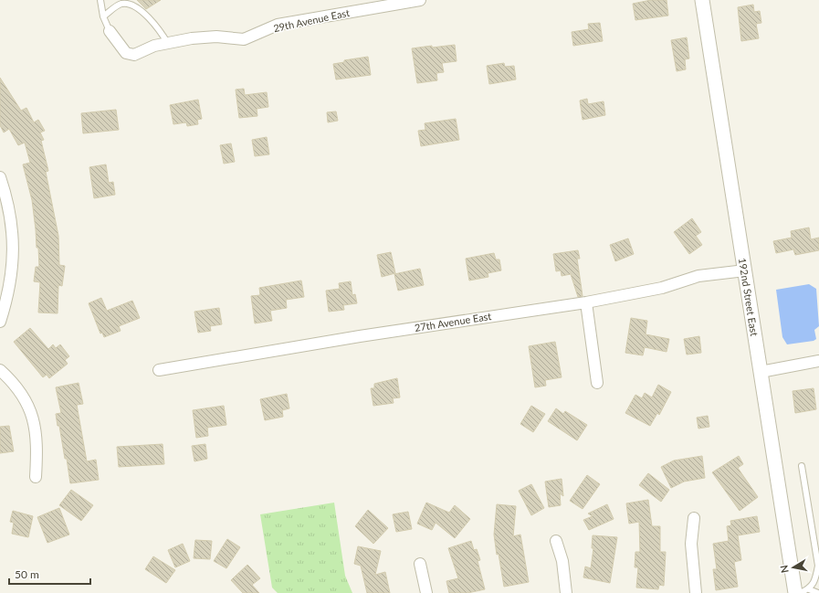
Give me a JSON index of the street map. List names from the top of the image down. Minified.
{"streets":{"street":["29th Avenue East","192nd Street East","27th Avenue East"]},"crossings":[["192nd Street East","27th Avenue East"]],"scale_bar":"50 m","north":"left"}
